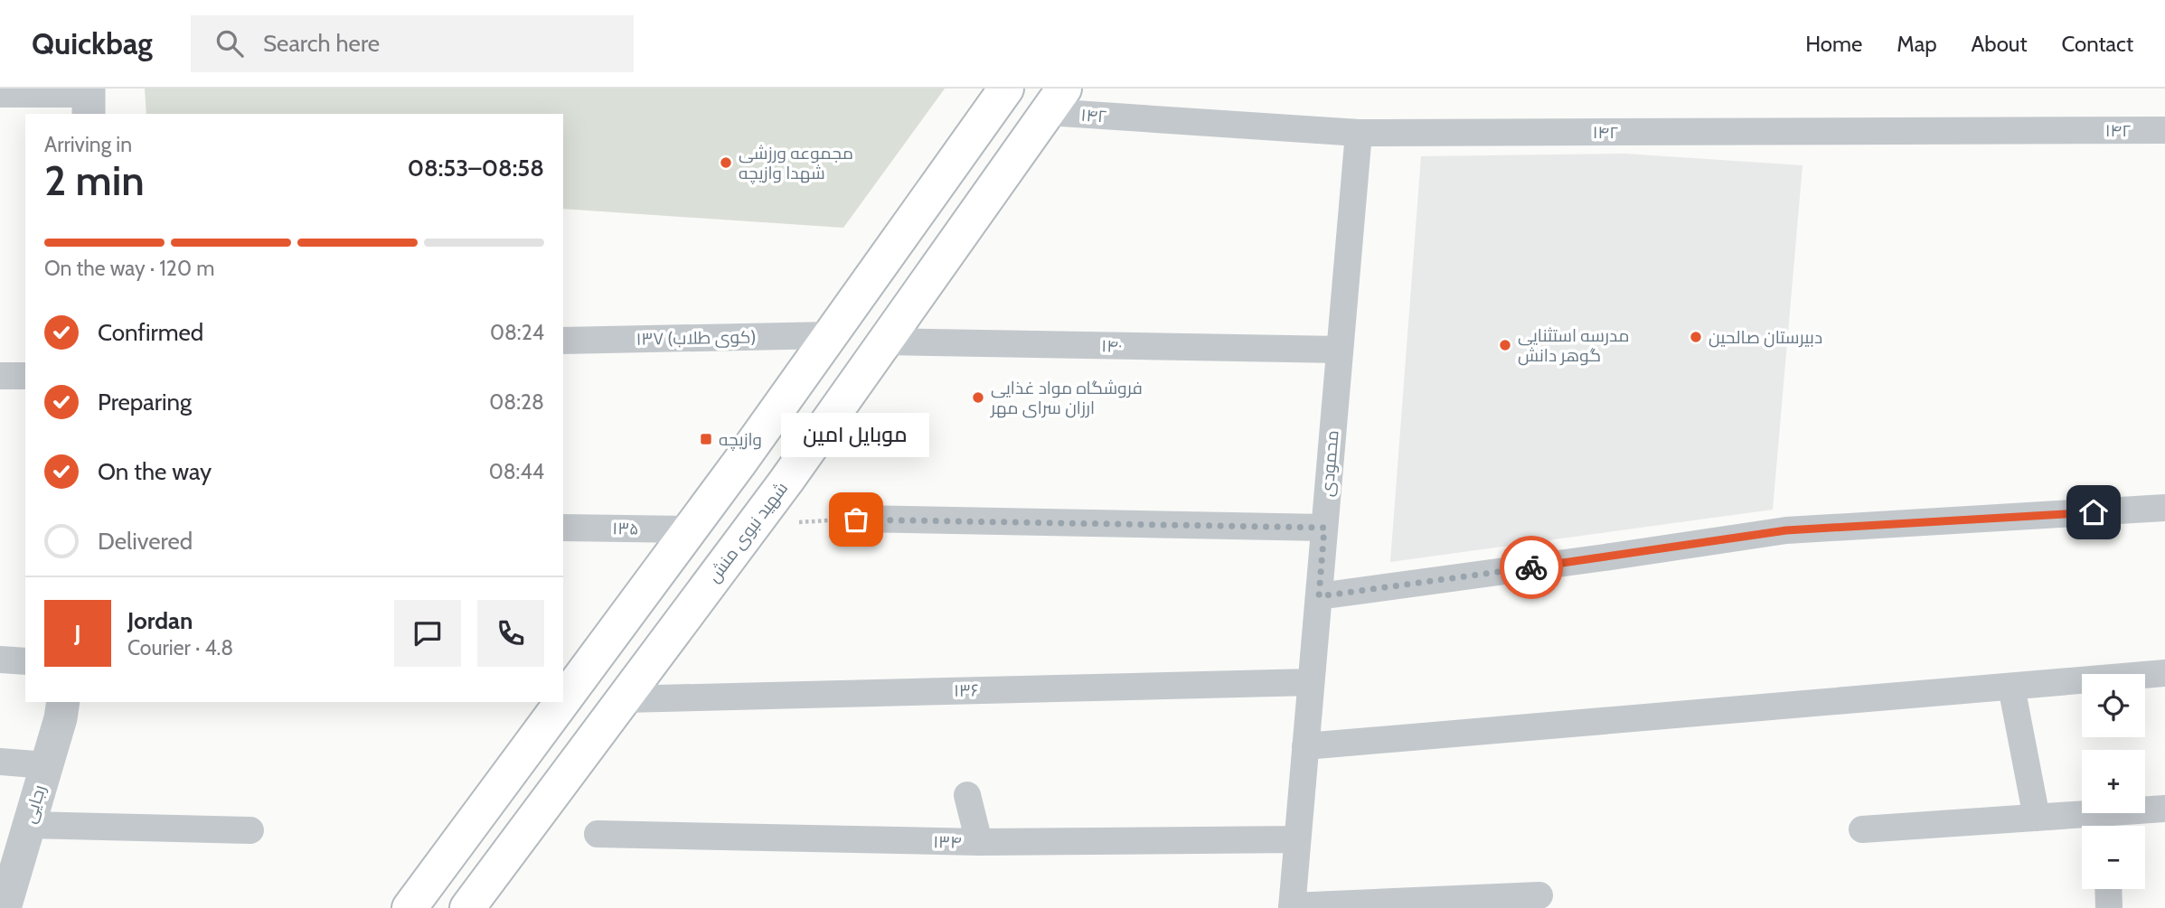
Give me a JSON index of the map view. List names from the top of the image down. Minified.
{"streets":{"main road":["شهید نبوی منش"],"street":["۱۴۲","۱۳۷ (کوی طلاب)","۱۴۰","محمودی","۱۳۵","۱۳۶","رجایی","۱۳۴"]},"crossings":[["۱۴۲","محمودی"],["۱۴۲","شهید نبوی منش"],["۱۴۰","محمودی"],["۱۴۰","شهید نبوی منش"],["محمودی","۱۳۶"],["محمودی","۱۳۴"],["شهید نبوی منش","۱۳۶"]],"places":{"other":["مجموعه ورزشی شهدا وازیچه","دبیرستان صالحین","مدرسه استثنایی گوهر دانش","فروشگاه مواد غذایی ارزان سرای مهر","موبایل امین"],"transit":["وازیچه"]},"page":{"header":"Quickbag","search":"Search here","nav":["Home","Map","About","Contact"],"heading":["2 min","Arriving in","08:53–08:58"],"panel":["Jordan","Courier · 4.8"],"bar":"On the way · 120 m","list":[["Confirmed","08:24"],["Preparing","08:28"],["On the way","08:44"],"Delivered"],"bubble":"موبایل امین","round":"J","map_buttons":["+","−"]}}
